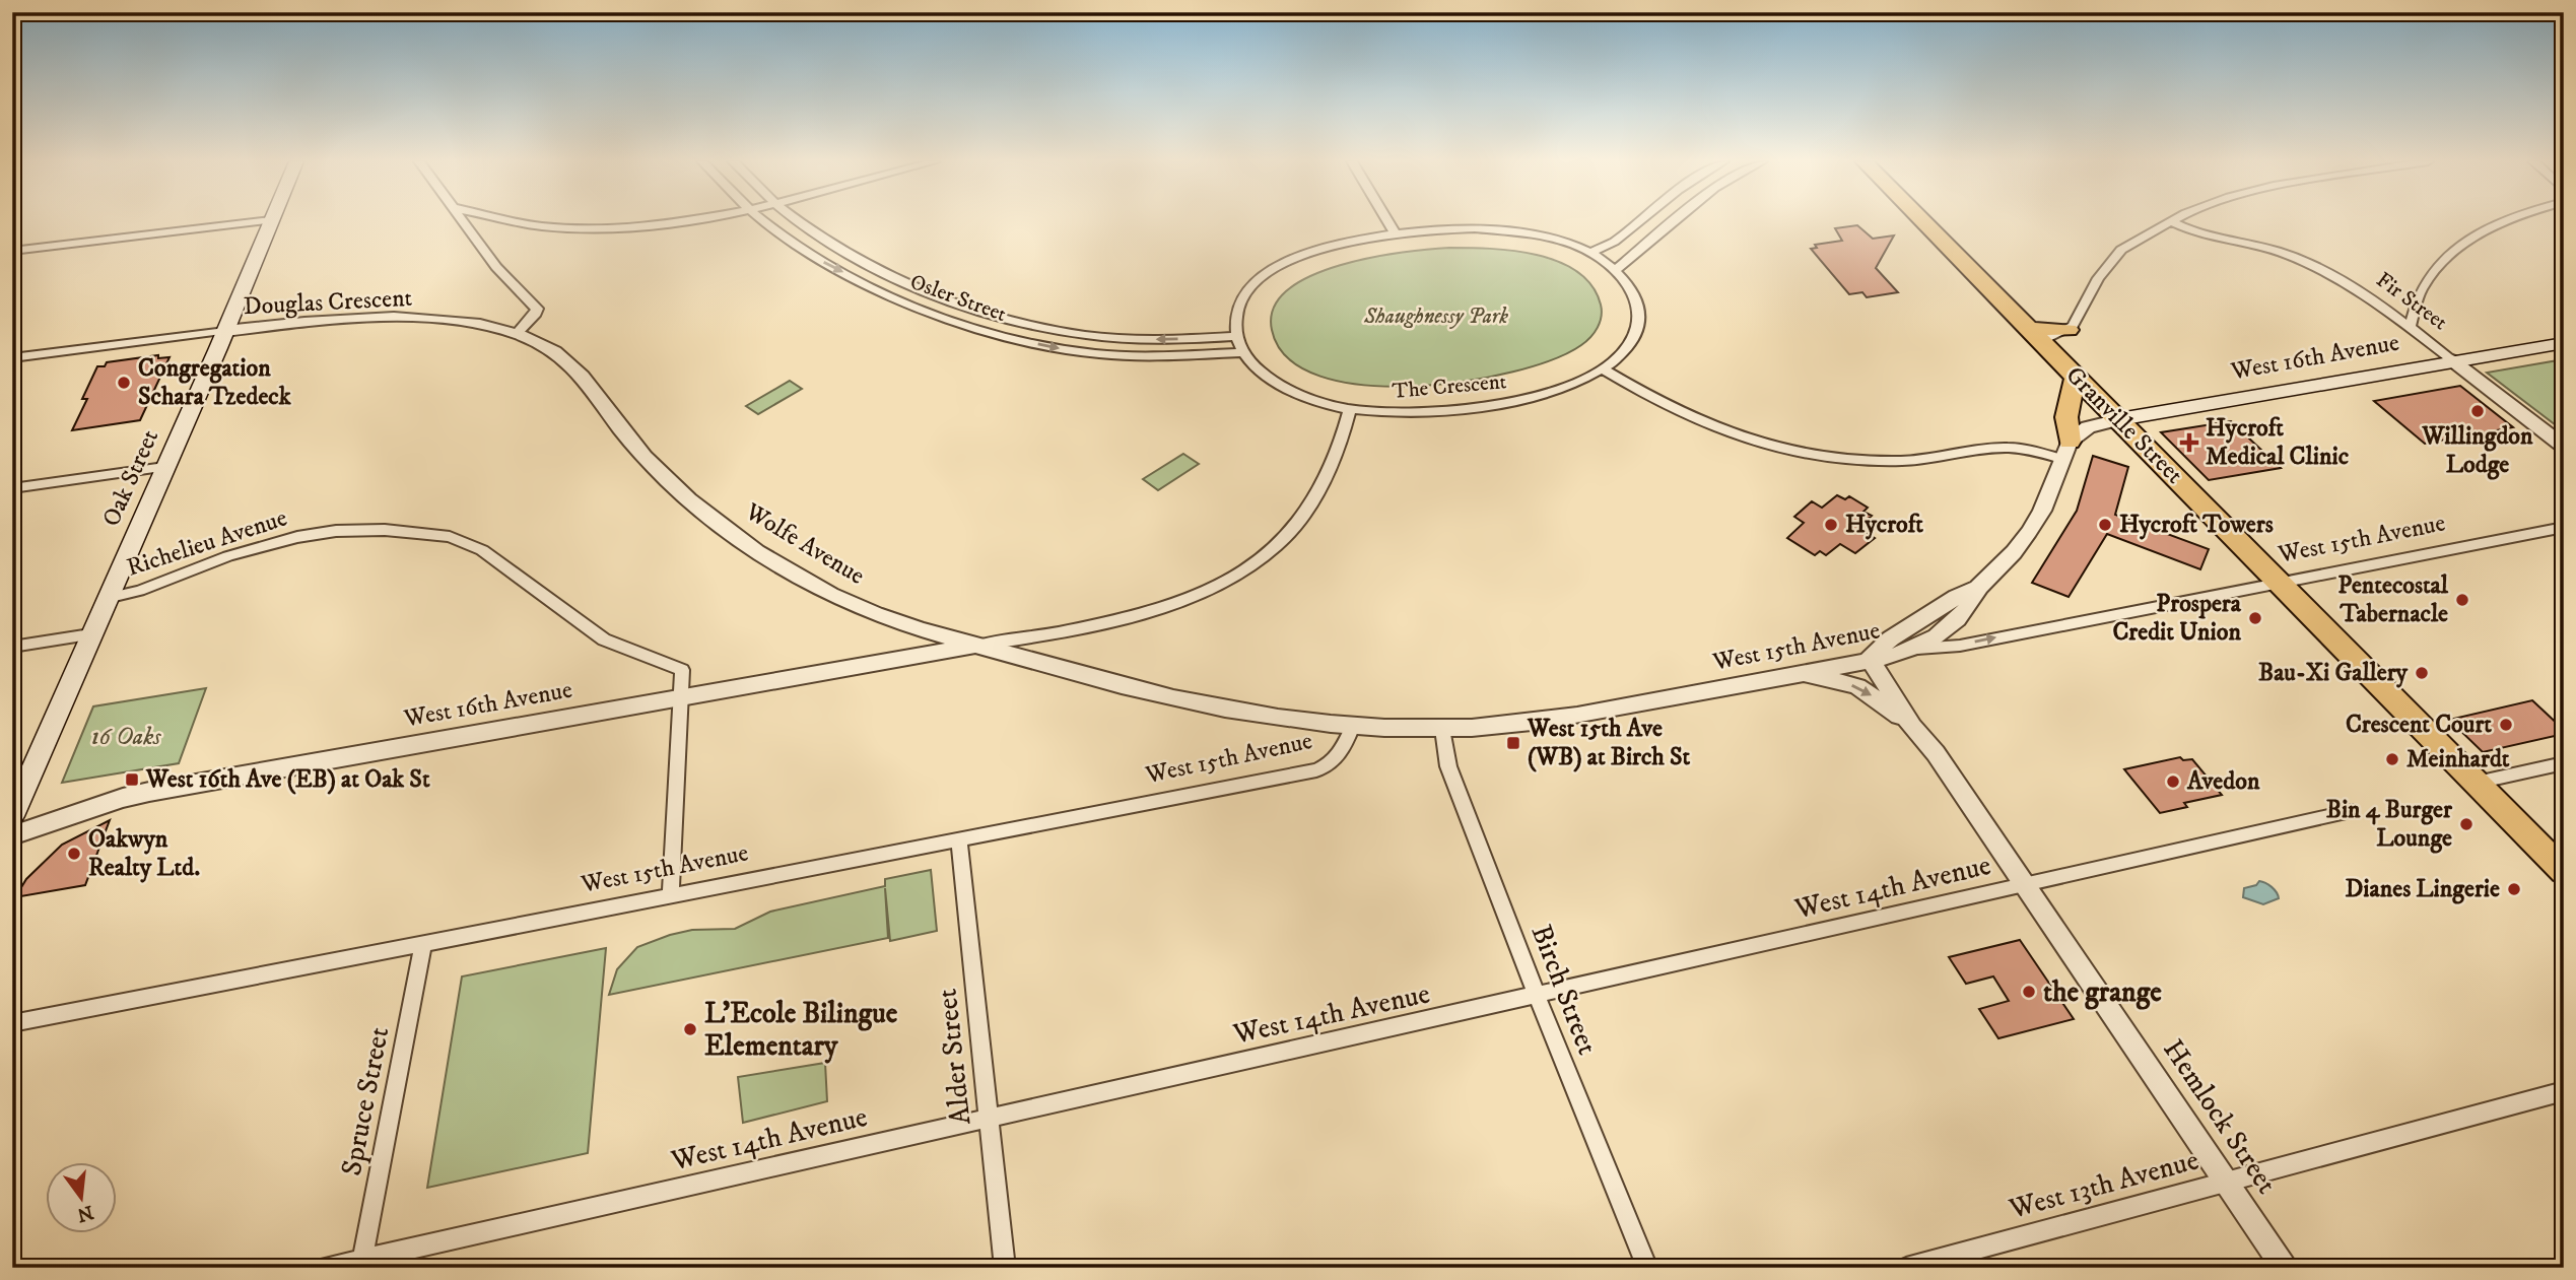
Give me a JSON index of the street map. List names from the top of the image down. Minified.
{"streets":{"highway":["Granville Street"],"main road":["West 16th Avenue","Oak Street"],"street":["Osler Street","Fir Street","Douglas Crescent","The Crescent","West 15th Avenue","Richelieu Avenue","Wolfe Avenue","West 14th Avenue","Birch Street","Alder Street","Spruce Street","Hemlock Street","West 13th Avenue"]},"crossings":[["Osler Street","The Crescent"],["Fir Street","West 16th Avenue"],["Douglas Crescent","Oak Street"],["Douglas Crescent","Wolfe Avenue"],["West 16th Avenue","Granville Street"],["West 16th Avenue","Richelieu Avenue"],["West 16th Avenue","Wolfe Avenue"],["Granville Street","West 15th Avenue"],["Oak Street","Richelieu Avenue"],["West 15th Avenue","Wolfe Avenue"],["West 15th Avenue","Birch Street"],["West 15th Avenue","Alder Street"],["West 15th Avenue","Spruce Street"],["West 15th Avenue","Hemlock Street"],["West 14th Avenue","Birch Street"],["West 14th Avenue","Alder Street"],["West 14th Avenue","Spruce Street"],["West 14th Avenue","Hemlock Street"],["Hemlock Street","West 13th Avenue"]],"parks":["Shaughnessy Park","16 Oaks"],"places":{"other":["Congregation Schara Tzedeck","Willingdon Lodge","Hycroft","Hycroft Towers","Pentecostal Tabernacle","Prospera Credit Union","Bau-Xi Gallery","Crescent Court","Meinhardt","Avedon","Bin 4 Burger Lounge","Oakwyn Realty Ltd.","Dianes Lingerie","the grange","L'Ecole Bilingue Elementary"],"health":["Hycroft Medical Clinic"],"transit":["West 15th Ave (WB) at Birch St","West 16th Ave (EB) at Oak St"]},"north":"bottom"}
